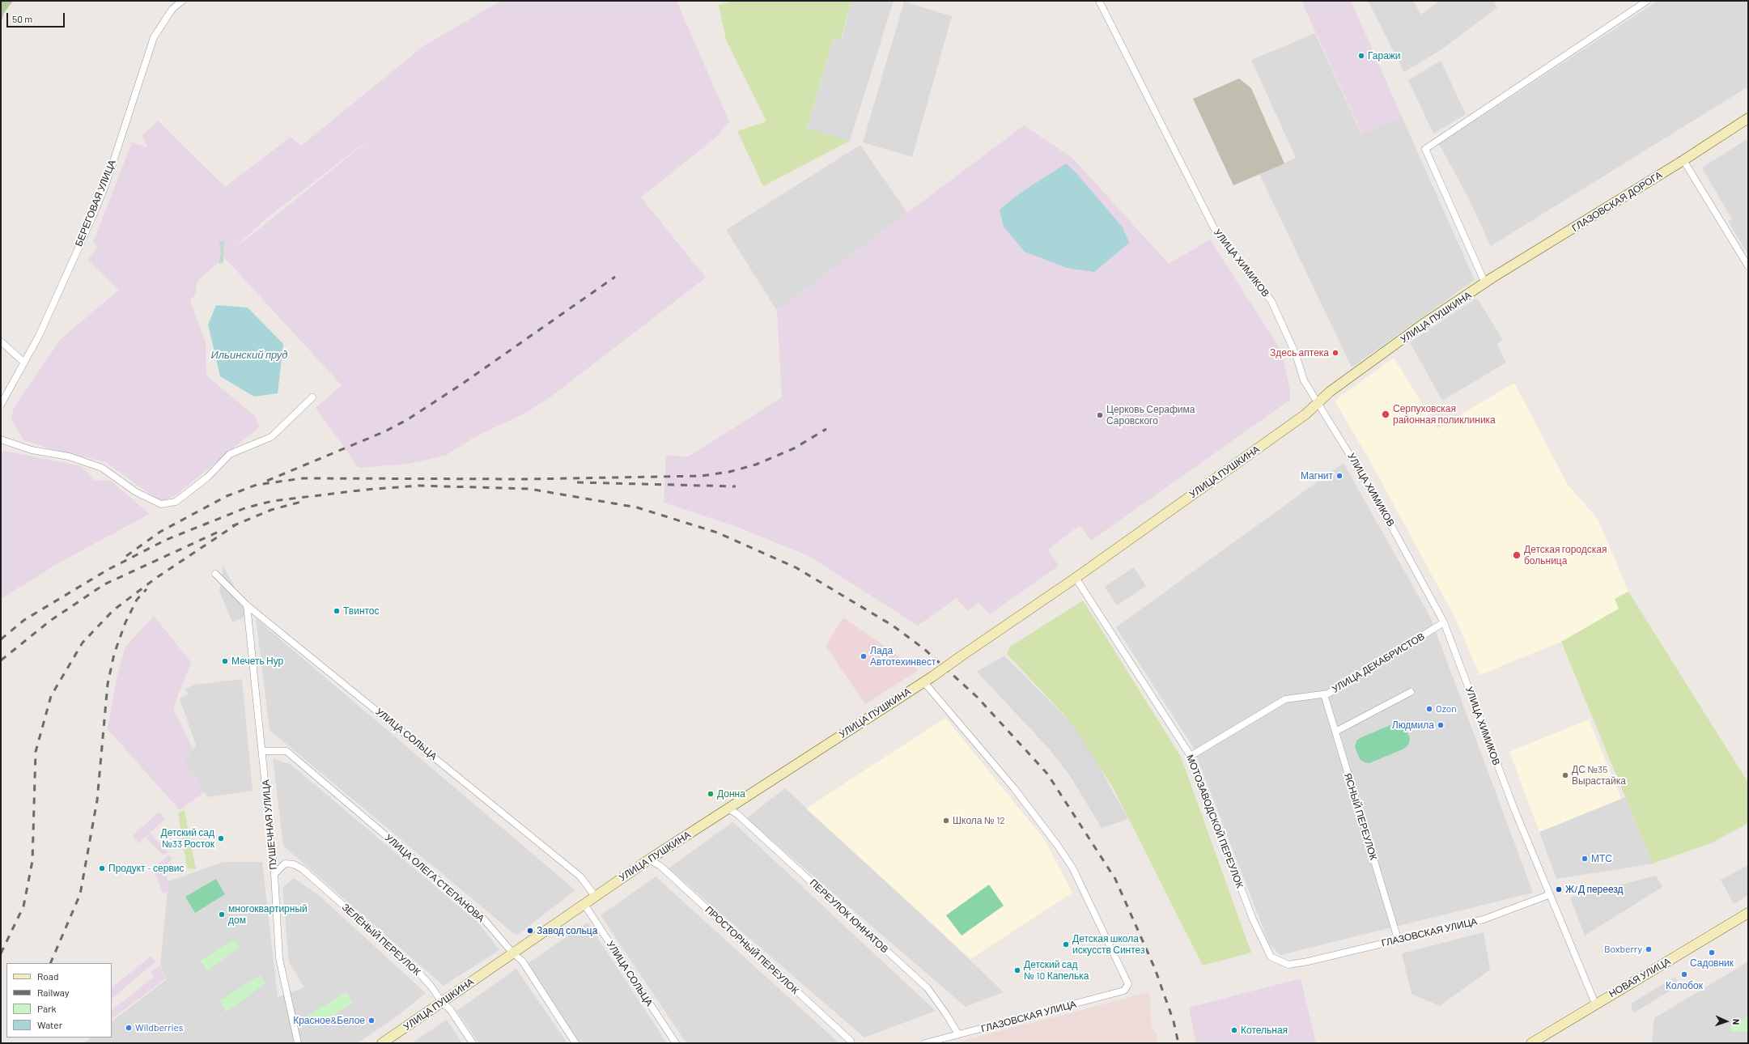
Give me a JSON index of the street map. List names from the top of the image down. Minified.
{"streets":{"street":["ГЛАЗОВСКАЯ ДОРОГА","БЕРЕГОВАЯ УЛИЦА","УЛИЦА ХИМИКОВ","УЛИЦА ПУШКИНА","УЛИЦА ДЕКАБРИСТОВ","УЛИЦА СОЛЬЦА","ЯСНЫЙ ПЕРЕУЛОК","МОТОЗАВОДСКОЙ ПЕРЕУЛОК","ПУШЕЧНАЯ УЛИЦА","УЛИЦА ОЛЕГА СТЕПАНОВА","ПЕРЕУЛОК ЮННАТОВ","ГЛАЗОВСКАЯ УЛИЦА","ЗЕЛЁНЫЙ ПЕРЕУЛОК","ПРОСТОРНЫЙ ПЕРЕУЛОК","НОВАЯ УЛИЦА"]},"crossings":[["ГЛАЗОВСКАЯ ДОРОГА","УЛИЦА ПУШКИНА"],["УЛИЦА ХИМИКОВ","УЛИЦА ПУШКИНА"],["УЛИЦА ХИМИКОВ","УЛИЦА ДЕКАБРИСТОВ"],["УЛИЦА ХИМИКОВ","ГЛАЗОВСКАЯ УЛИЦА"],["УЛИЦА ХИМИКОВ","НОВАЯ УЛИЦА"],["УЛИЦА ПУШКИНА","УЛИЦА СОЛЬЦА"],["УЛИЦА ПУШКИНА","МОТОЗАВОДСКОЙ ПЕРЕУЛОК"],["УЛИЦА ПУШКИНА","УЛИЦА ОЛЕГА СТЕПАНОВА"],["УЛИЦА ПУШКИНА","ПЕРЕУЛОК ЮННАТОВ"],["УЛИЦА ПУШКИНА","ГЛАЗОВСКАЯ УЛИЦА"],["УЛИЦА ПУШКИНА","ЗЕЛЁНЫЙ ПЕРЕУЛОК"],["УЛИЦА ПУШКИНА","ПРОСТОРНЫЙ ПЕРЕУЛОК"],["УЛИЦА ДЕКАБРИСТОВ","ЯСНЫЙ ПЕРЕУЛОК"],["УЛИЦА ДЕКАБРИСТОВ","МОТОЗАВОДСКОЙ ПЕРЕУЛОК"],["УЛИЦА СОЛЬЦА","ПУШЕЧНАЯ УЛИЦА"],["ЯСНЫЙ ПЕРЕУЛОК","ГЛАЗОВСКАЯ УЛИЦА"],["МОТОЗАВОДСКОЙ ПЕРЕУЛОК","ГЛАЗОВСКАЯ УЛИЦА"],["ПУШЕЧНАЯ УЛИЦА","УЛИЦА ОЛЕГА СТЕПАНОВА"],["ПУШЕЧНАЯ УЛИЦА","ЗЕЛЁНЫЙ ПЕРЕУЛОК"],["ПЕРЕУЛОК ЮННАТОВ","ГЛАЗОВСКАЯ УЛИЦА"]],"water":["Ильинский пруд"],"places":["Гаражи","Здесь аптека","Серпуховская районная поликлиника","Церковь Серафима Саровского","Магнит","Детская городская больница","Твинтос","Лада Автотехинвест","Мечеть Нур","Ozon","Людмила","ДС №35 Вырастайка","Донна","Школа № 12","Детский сад №33 Росток","МТС","Продукт - сервис","Ж/Д переезд","многоквартирный дом","Завод сольца","Детская школа искусств Синтез","Boxberry","Садовник","Детский сад № 10 Капелька","Колобок","Красное&Белое","Wildberries","Котельная"],"legend":["Road","Railway","Park","Water"],"scale_bar":"50 m","north":"right"}
